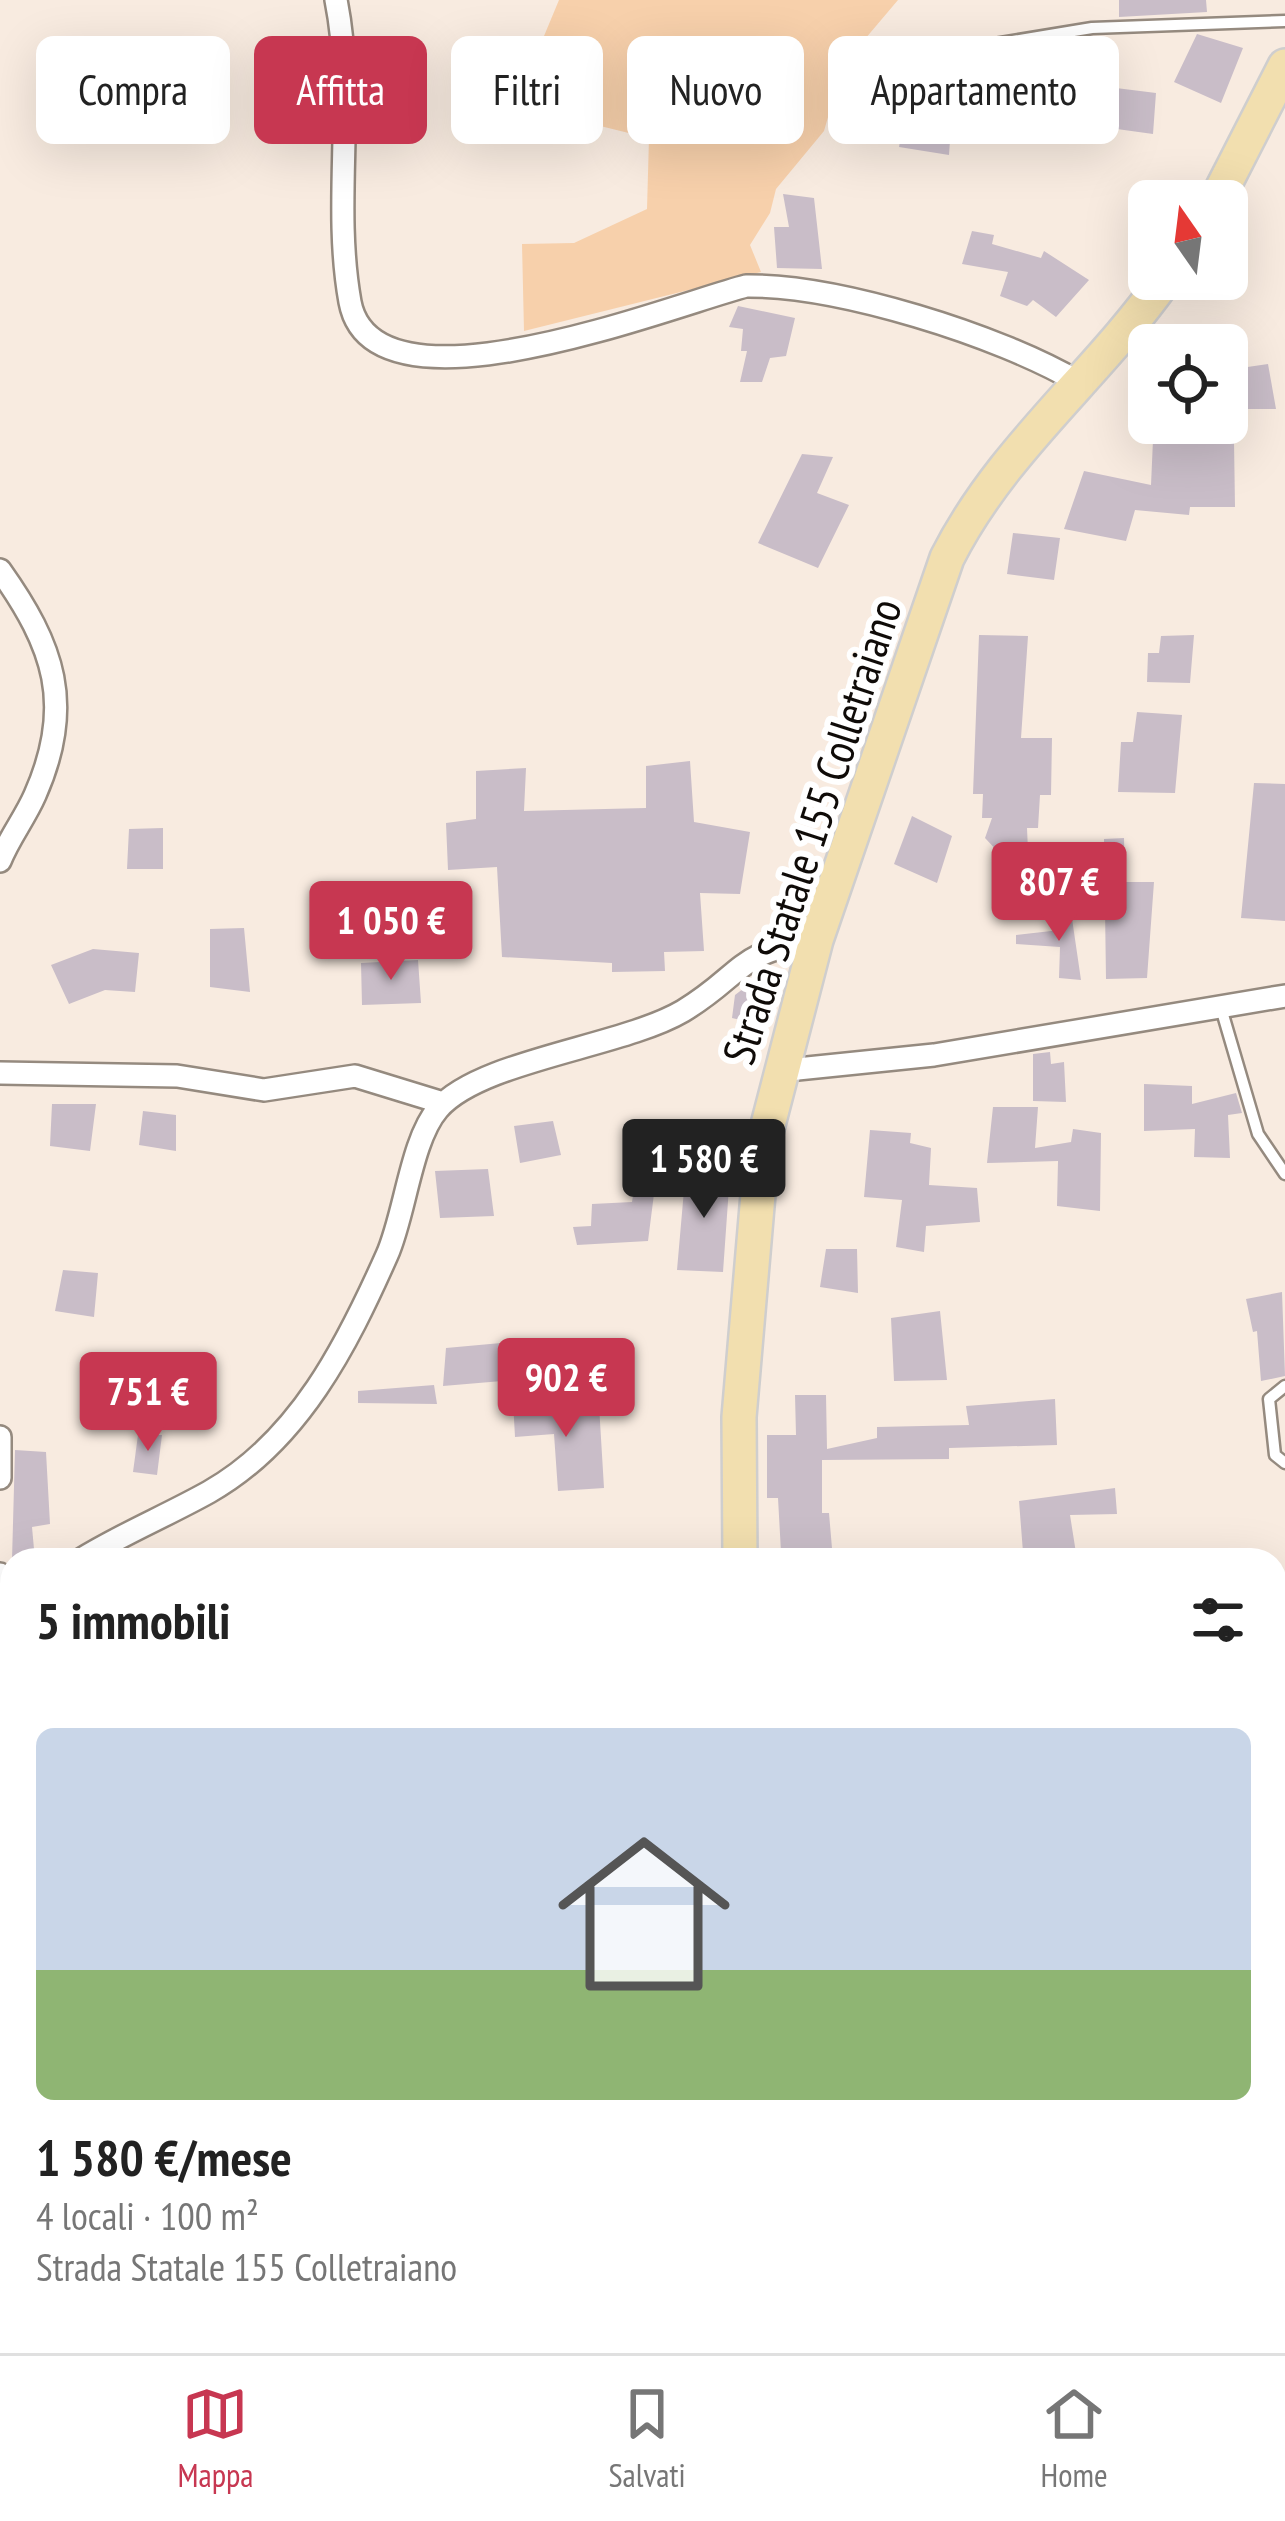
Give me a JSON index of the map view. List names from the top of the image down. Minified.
{"streets":{"main road":["Strada Statale 155 Colletraiano"]},"north":"top","page":{"chip":["Compra","Affitta","Filtri","Nuovo","Appartamento"],"price":["807 €","1 050 €","1 580 €","902 €","751 €"],"heading":"5 immobili","list":[{"name":"1 580 €/mese","note":"4 locali · 100 m² · Strada Statale 155 Colletraiano"}],"tabs":["Mappa","Salvati","Home"]}}
